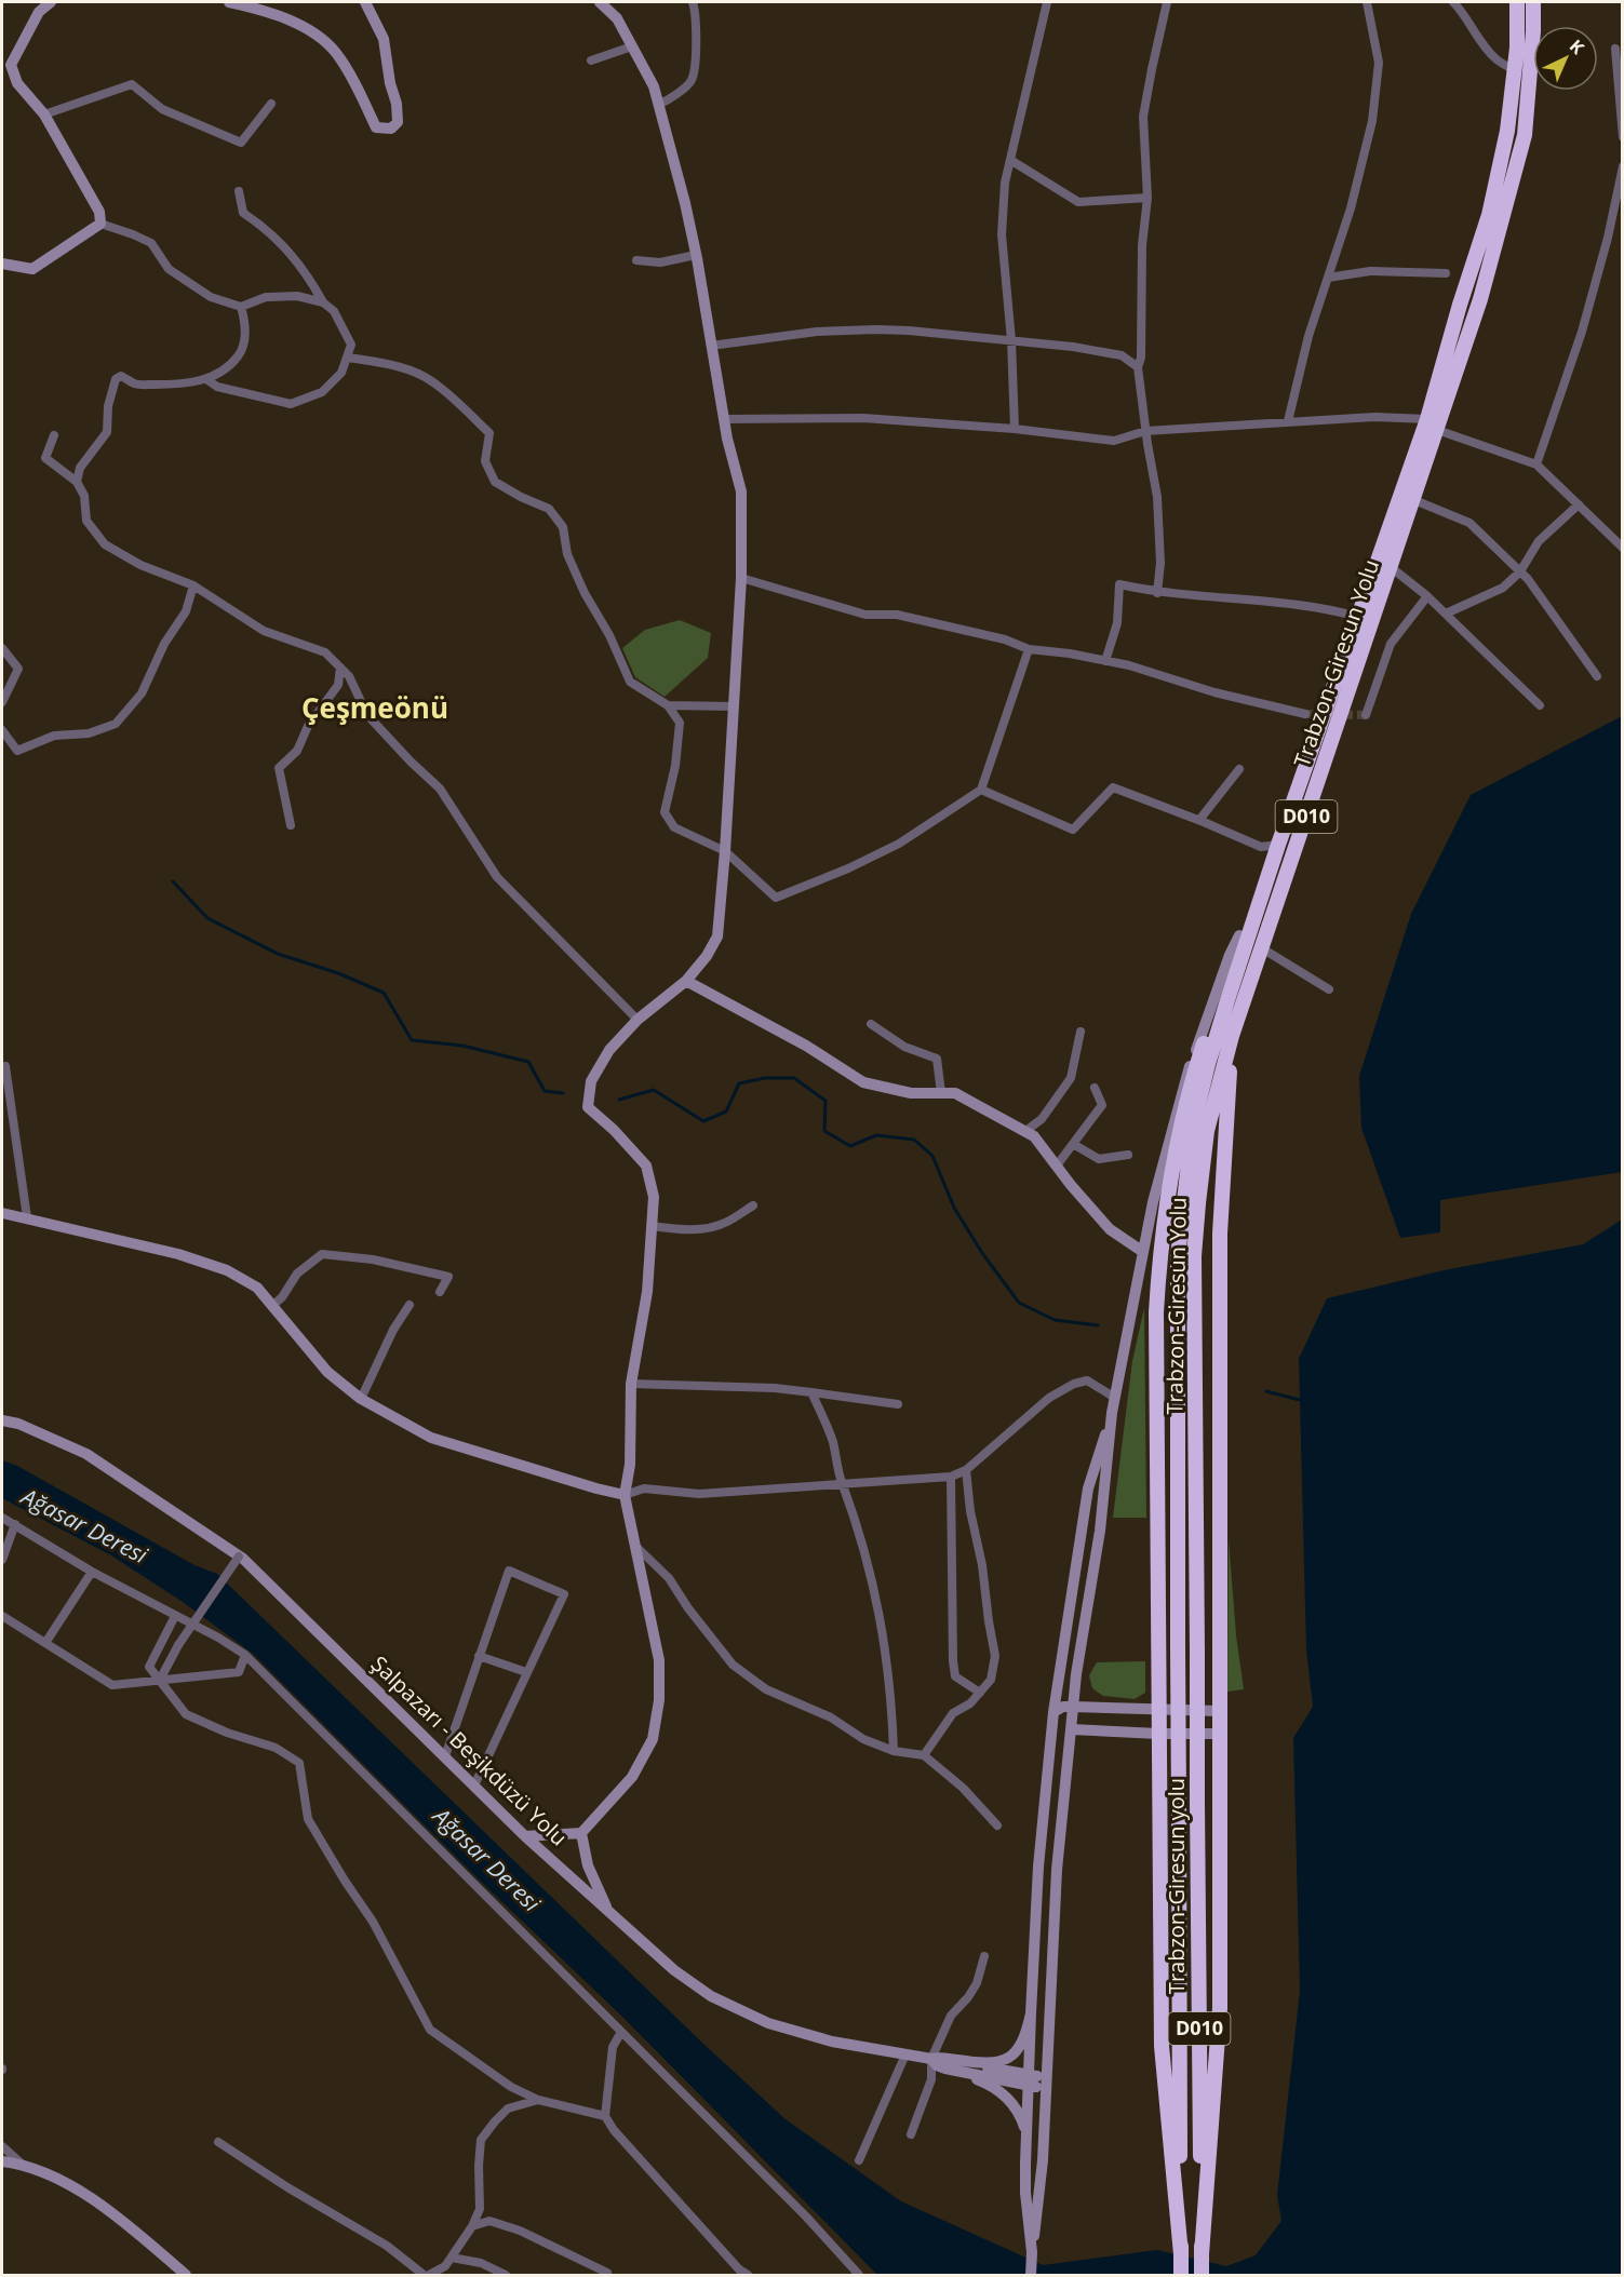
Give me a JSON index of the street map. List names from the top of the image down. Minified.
{"streets":{"highway":["Trabzon-Giresun Yolu","D010","Trabzon-Giresun yolu"],"street":["Şalpazarı - Beşikdüzü Yolu"]},"crossings":[["Trabzon-Giresun Yolu","D010"],["Trabzon-Giresun Yolu","Trabzon-Giresun yolu"]],"districts":["Çeşmeönü"],"water":["Ağasar Deresi"],"north":"top right"}
